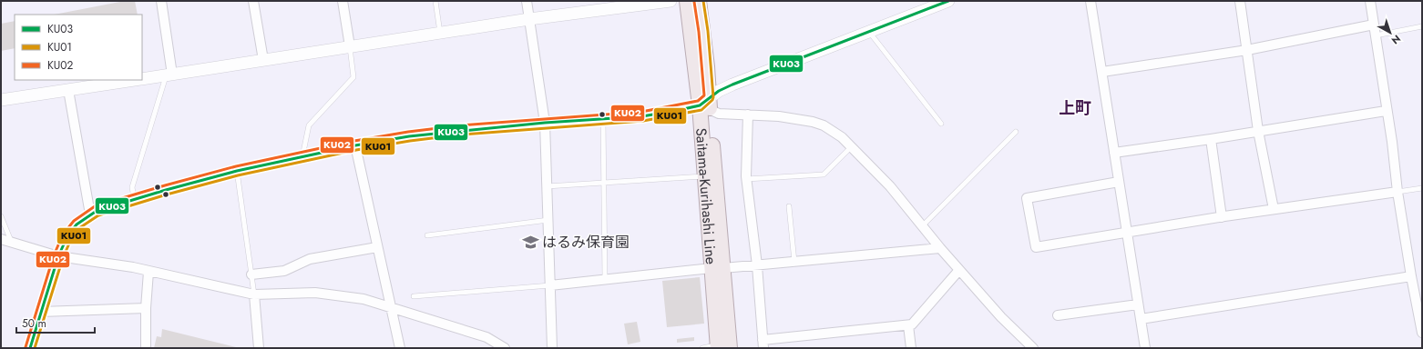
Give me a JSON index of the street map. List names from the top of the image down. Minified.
{"streets":{"main road":["Saitama-Kurihashi Line"]},"districts":["上町"],"places":{"school or university":["はるみ保育園"]},"lines":["transit line KU03","transit line KU01","transit line KU02"],"legend":["KU03","KU01","KU02"],"scale_bar":"50 m","north":"bottom right"}
